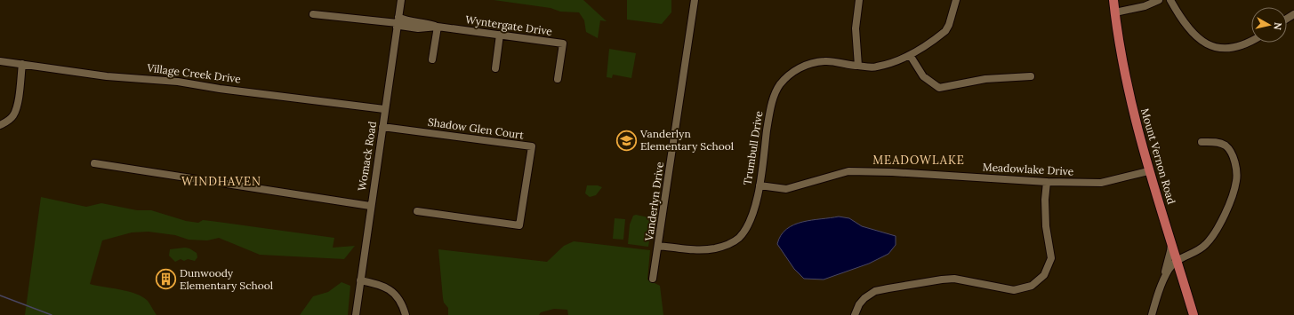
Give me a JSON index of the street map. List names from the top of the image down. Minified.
{"streets":{"main road":["Mount Vernon Road"],"street":["Wyntergate Drive","Village Creek Drive","Shadow Glen Court","Trumbull Drive","Womack Road","Meadowlake Drive","Vanderlyn Drive"]},"crossings":[["Wyntergate Drive","Womack Road"],["Village Creek Drive","Womack Road"],["Shadow Glen Court","Womack Road"],["Trumbull Drive","Meadowlake Drive"],["Trumbull Drive","Vanderlyn Drive"],["Mount Vernon Road","Meadowlake Drive"]],"districts":["MEADOWLAKE","WINDHAVEN"],"places":{"school or university":["Vanderlyn Elementary School"],"building":["Dunwoody Elementary School"]},"north":"right"}
